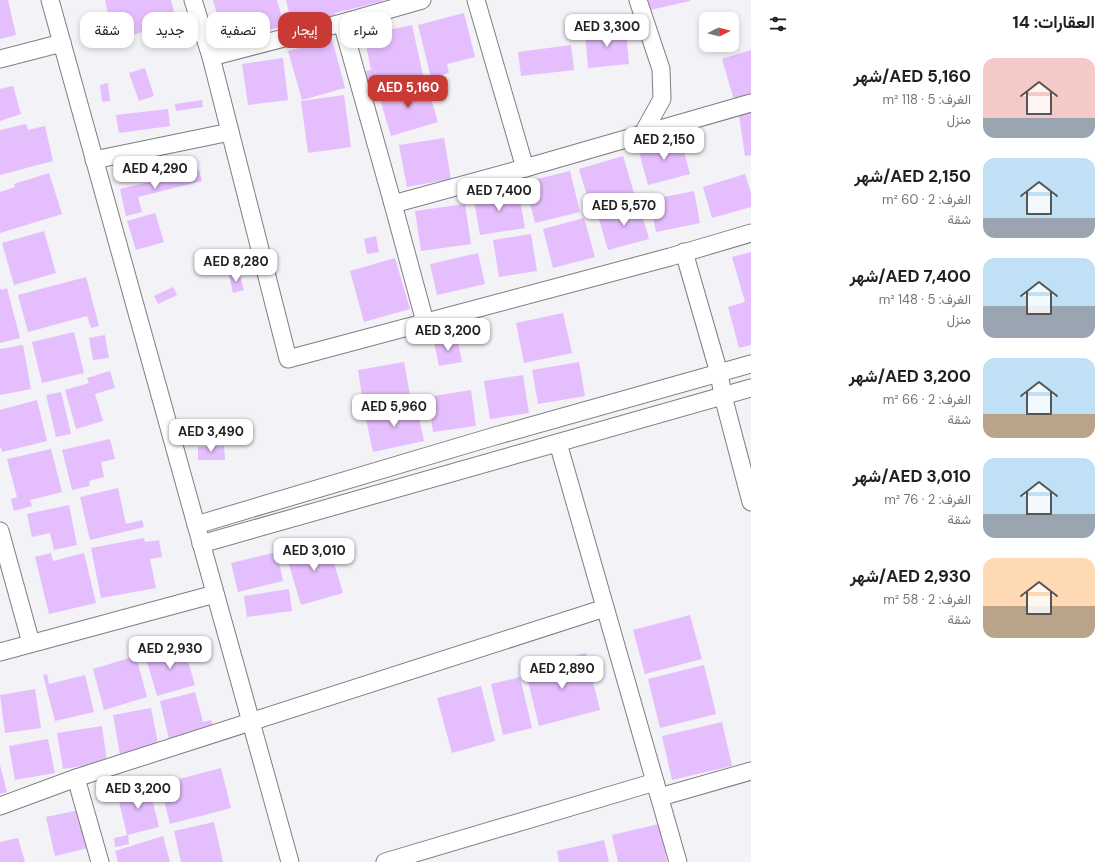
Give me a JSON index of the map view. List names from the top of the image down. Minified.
{"north":"right","page":{"heading":"العقارات: 14","chip":["شراء","إيجار","تصفية","جديد","شقة"],"price":["AED 3,300","AED 5,160","AED 2,150","AED 4,290","AED 7,400","AED 5,570","AED 8,280","AED 3,200","AED 5,960","AED 3,490","AED 3,010","AED 2,930","AED 2,890","AED 3,200"],"list":[{"name":"AED 5,160/شهر","note":"الغرف: 5 · 118 m² · منزل"},{"name":"AED 2,150/شهر","note":"الغرف: 2 · 60 m² · شقة"},{"name":"AED 7,400/شهر","note":"الغرف: 5 · 148 m² · منزل"},{"name":"AED 3,200/شهر","note":"الغرف: 2 · 66 m² · شقة"},{"name":"AED 3,010/شهر","note":"الغرف: 2 · 76 m² · شقة"},{"name":"AED 2,930/شهر","note":"الغرف: 2 · 58 m² · شقة"}]}}
